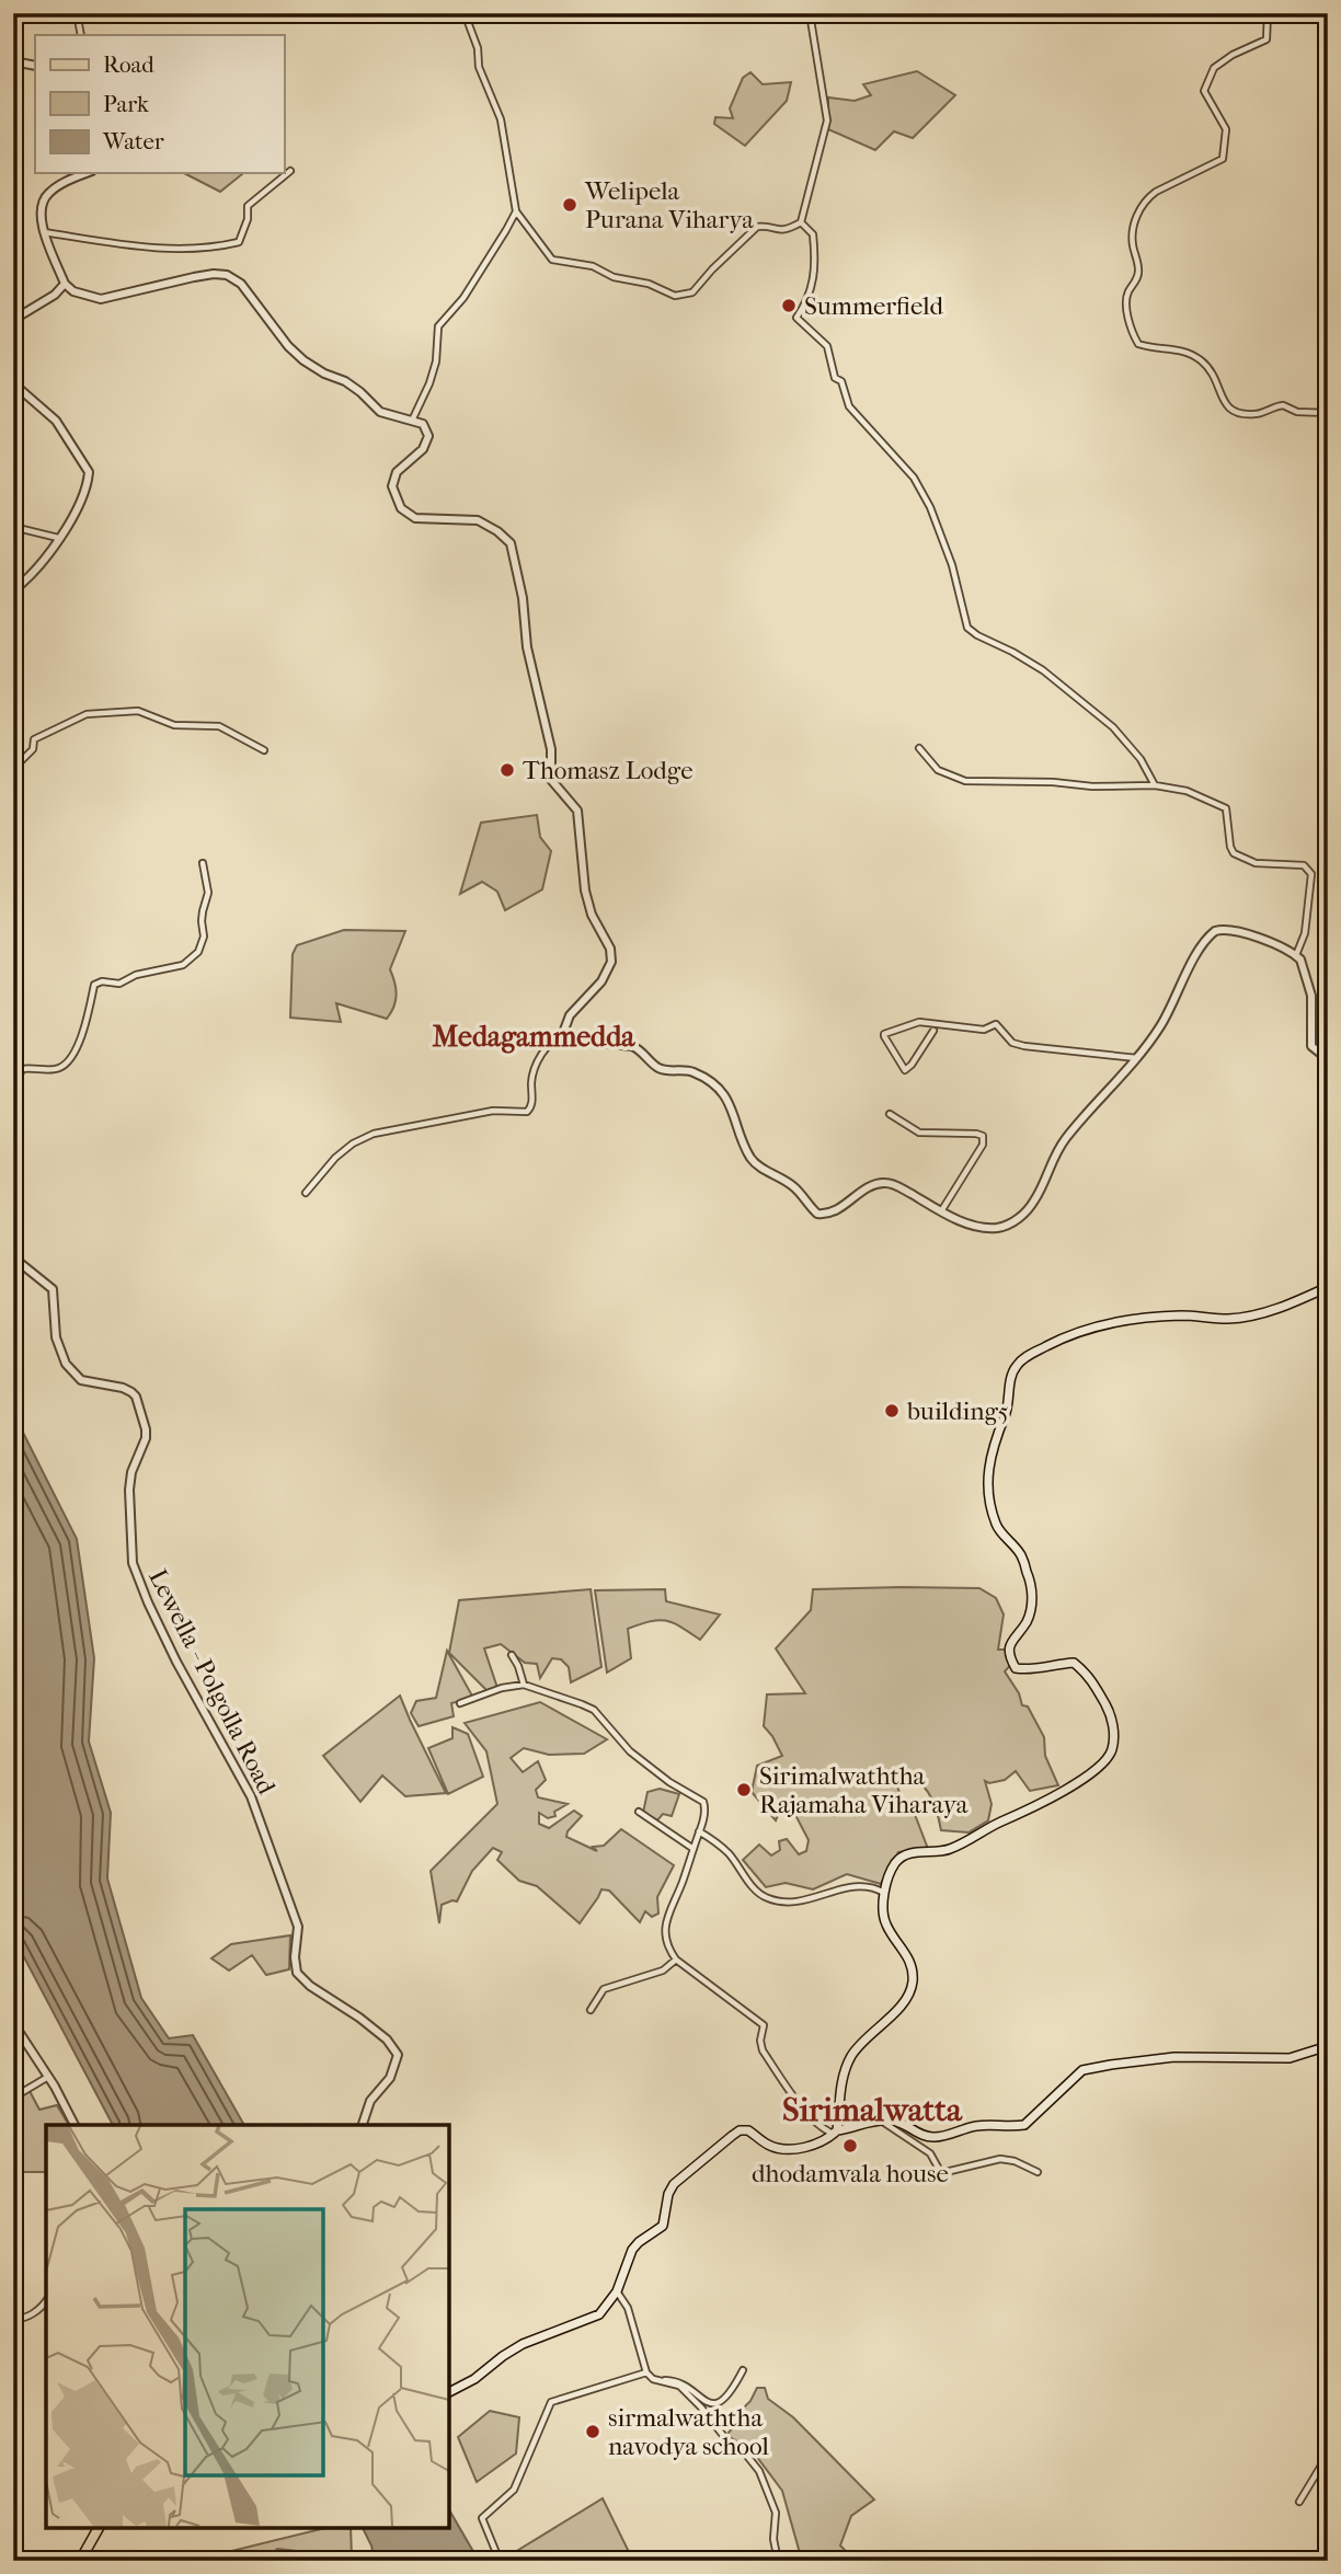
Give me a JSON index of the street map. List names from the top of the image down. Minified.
{"streets":{"street":["Lewella - Polgolla Road"]},"districts":["Medagammedda","Sirimalwatta"],"places":["Welipela Purana Viharya","Summerfield","Thomasz Lodge","building5","Sirimalwaththa Rajamaha Viharaya","dhodamvala house","sirmalwaththa navodya school"],"legend":["Road","Park","Water"]}
